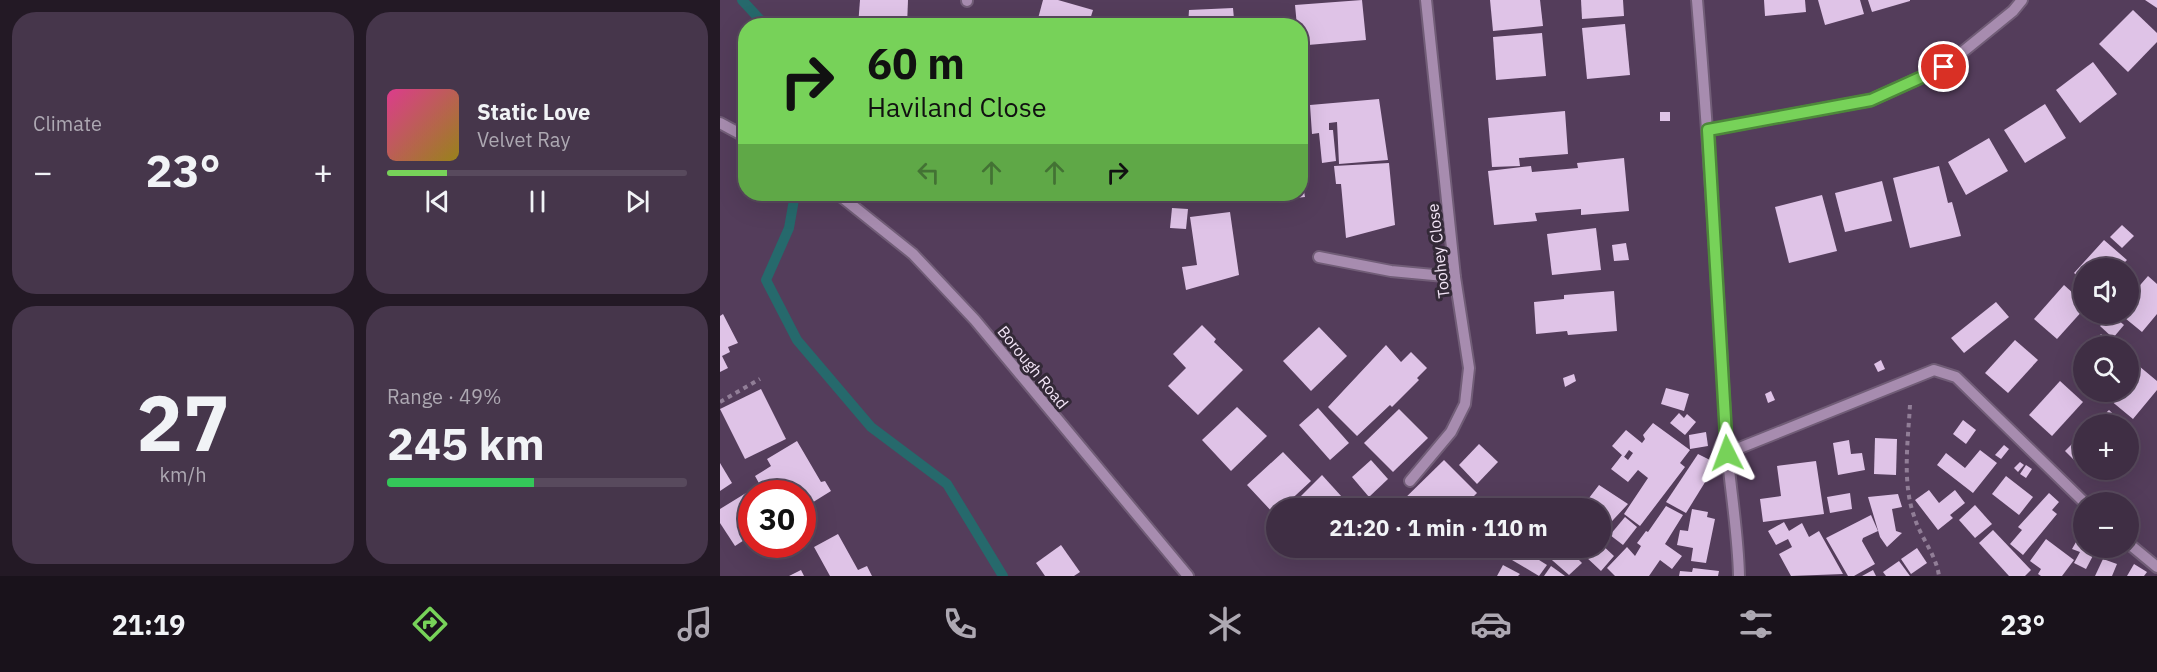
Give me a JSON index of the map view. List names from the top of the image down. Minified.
{"streets":{"street":["Toohey Close","Borough Road"]},"page":{"tile":["Climate",["27","km/h"],["Range · 49%","245 km"]],"turn":["60 m","Haviland Close"],"song":["Static Love","Velvet Ray"],"heat":["−","23°","+"],"map_buttons":["+","−"],"limit":"30","trip":"21:20 · 1 min · 110 m","tabs":["21:19","23°"]}}
